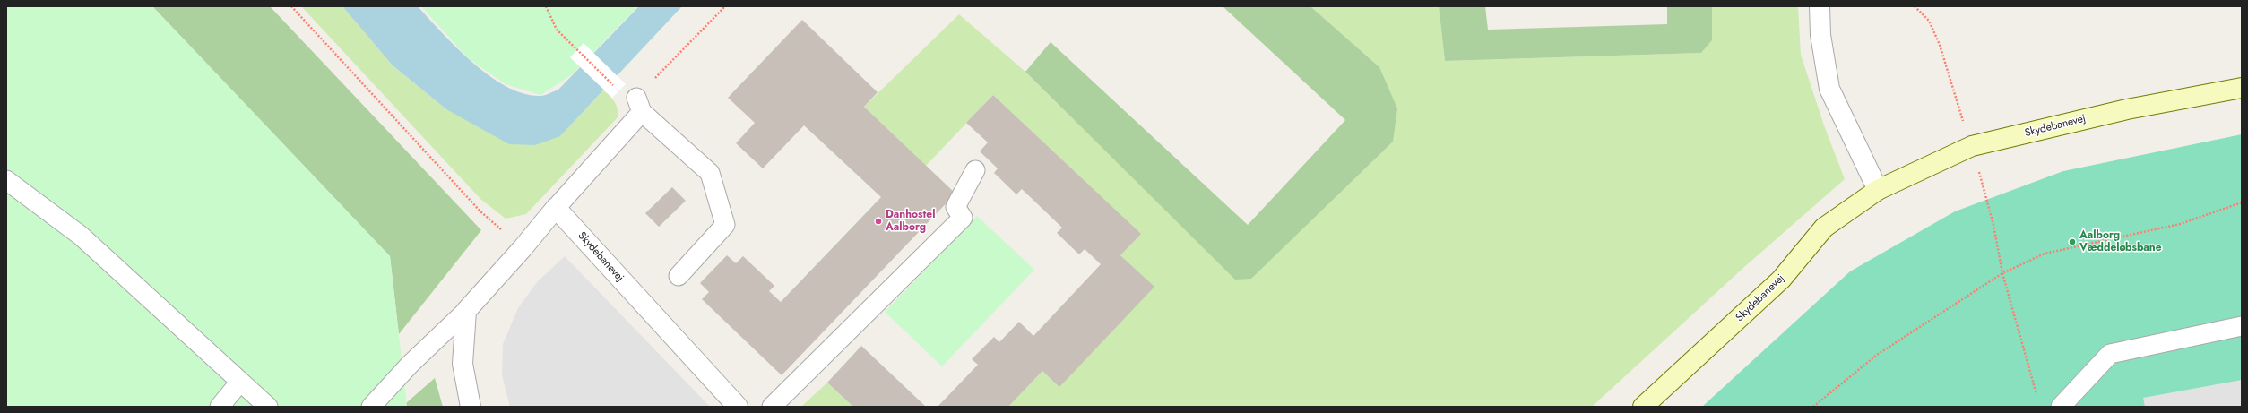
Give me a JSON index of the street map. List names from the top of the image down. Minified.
{"streets":{"street":["Skydebanevej"]},"places":["Danhostel Aalborg","Aalborg Væddeløbsbane"]}
